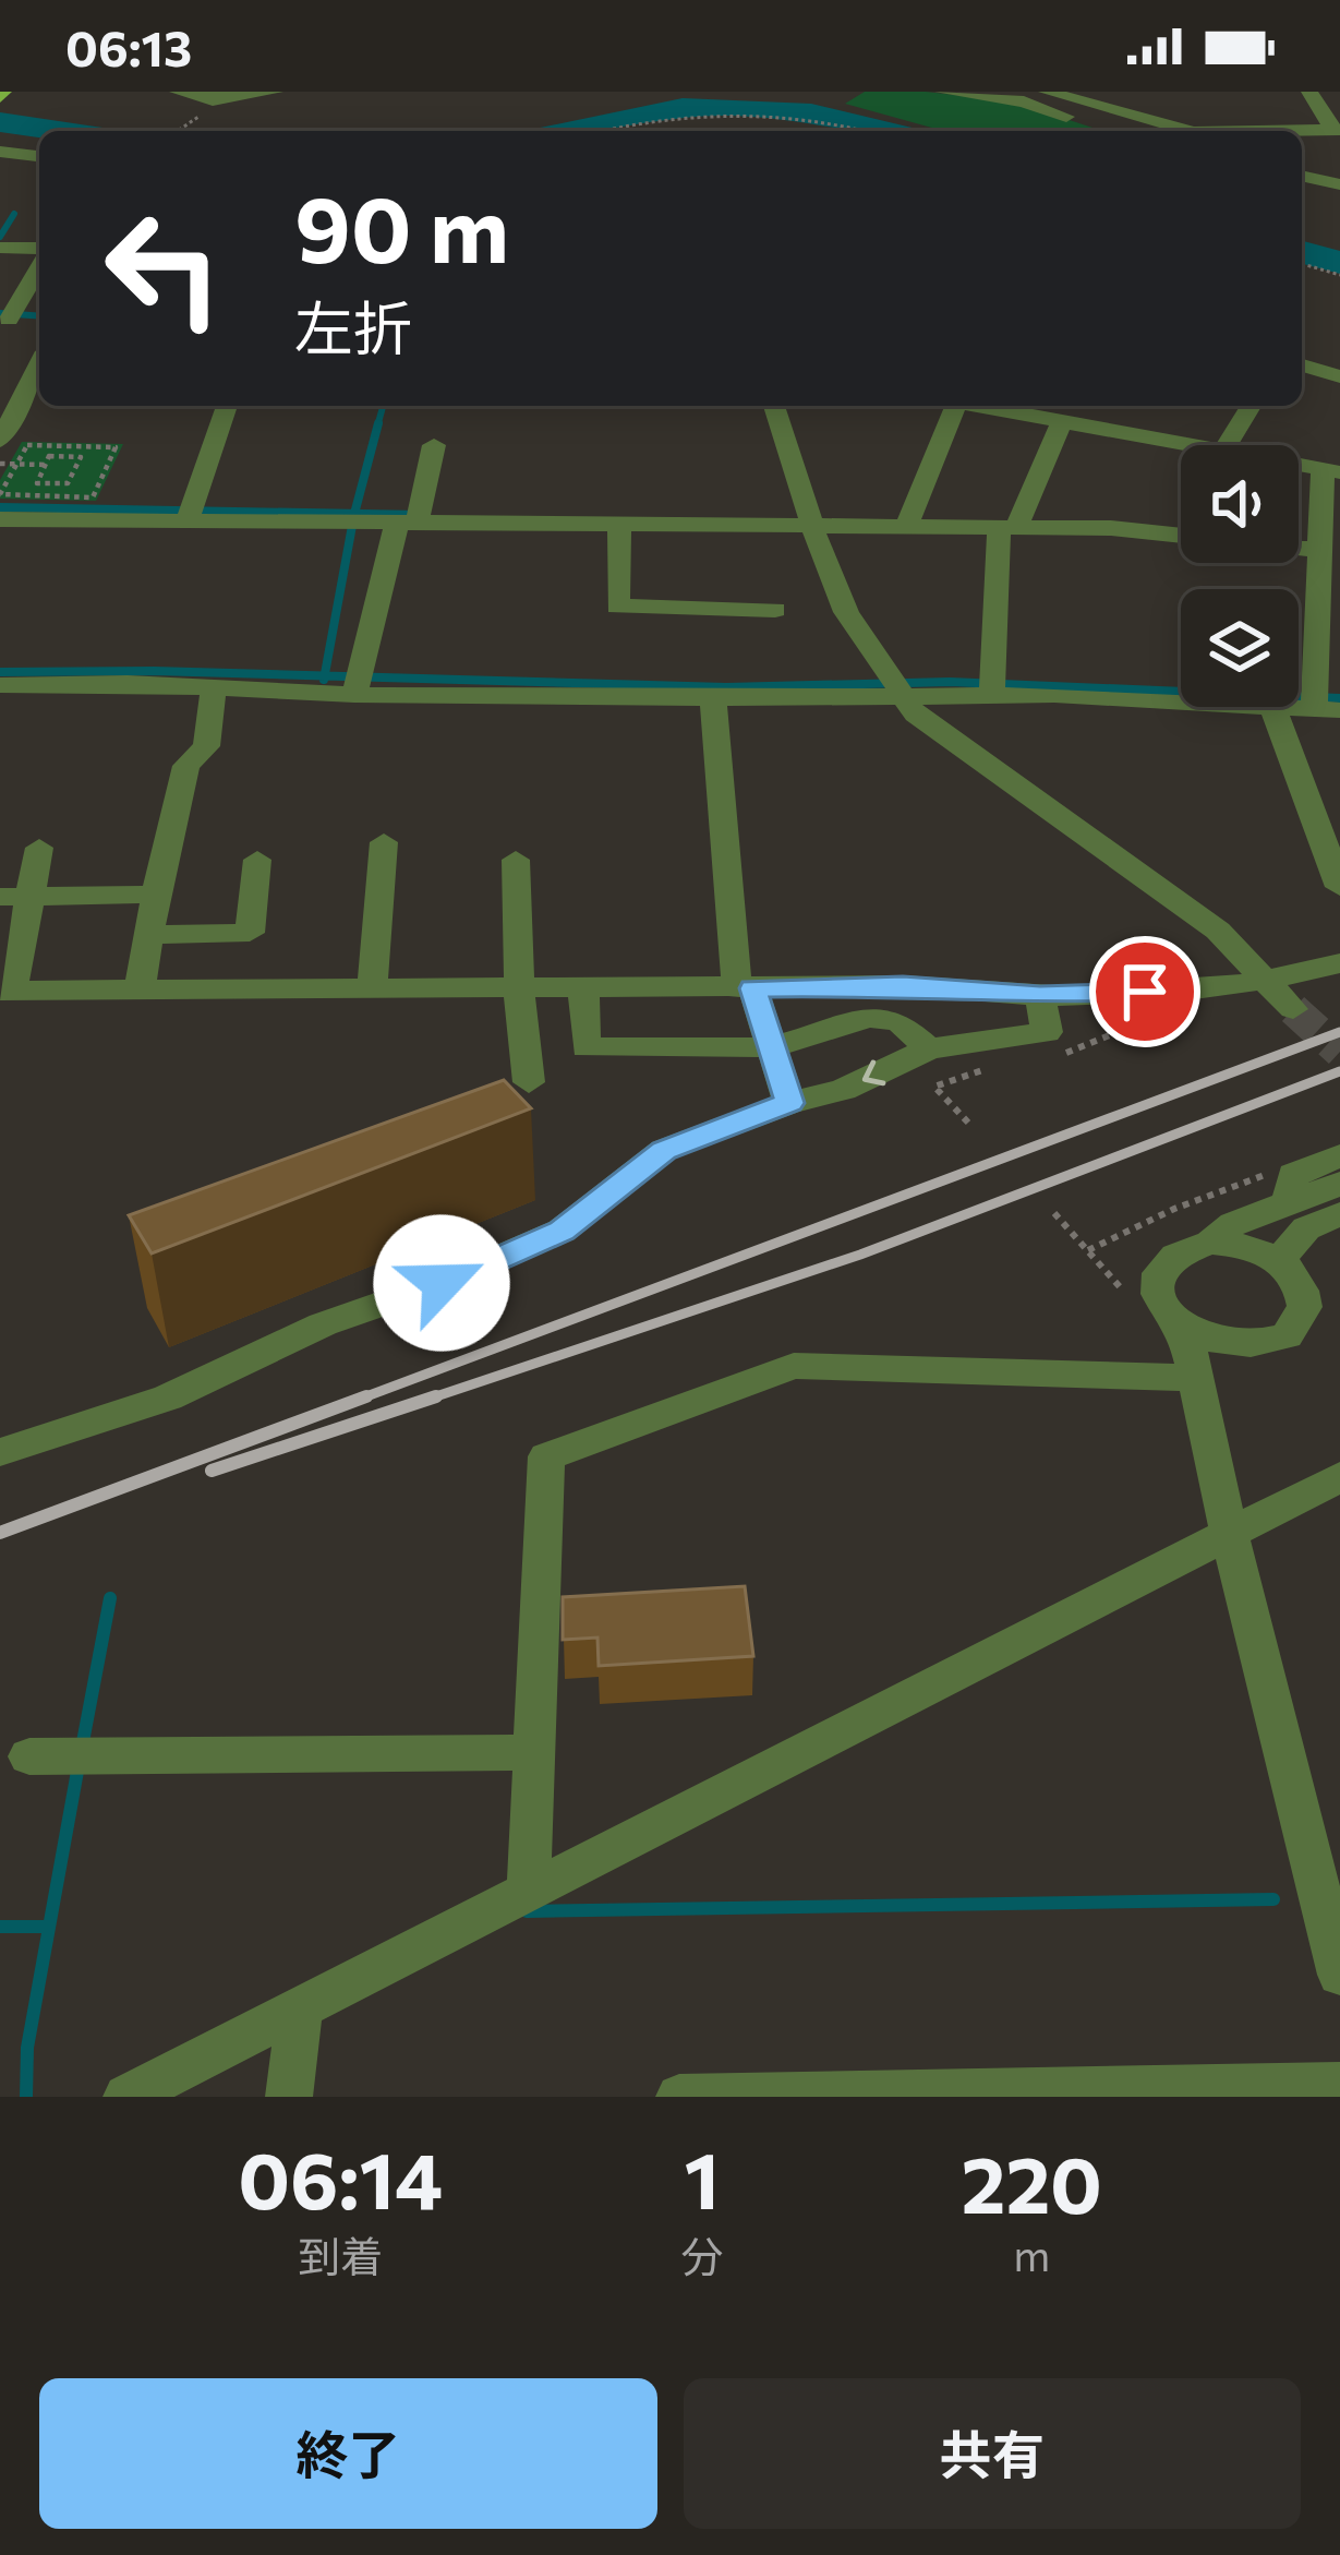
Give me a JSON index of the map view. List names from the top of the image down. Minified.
{"page":{"status":"06:13","turn":["90 m","左折"],"eta":["06:14","到着","1","分","220","m"],"buttons":["終了","共有"]}}
